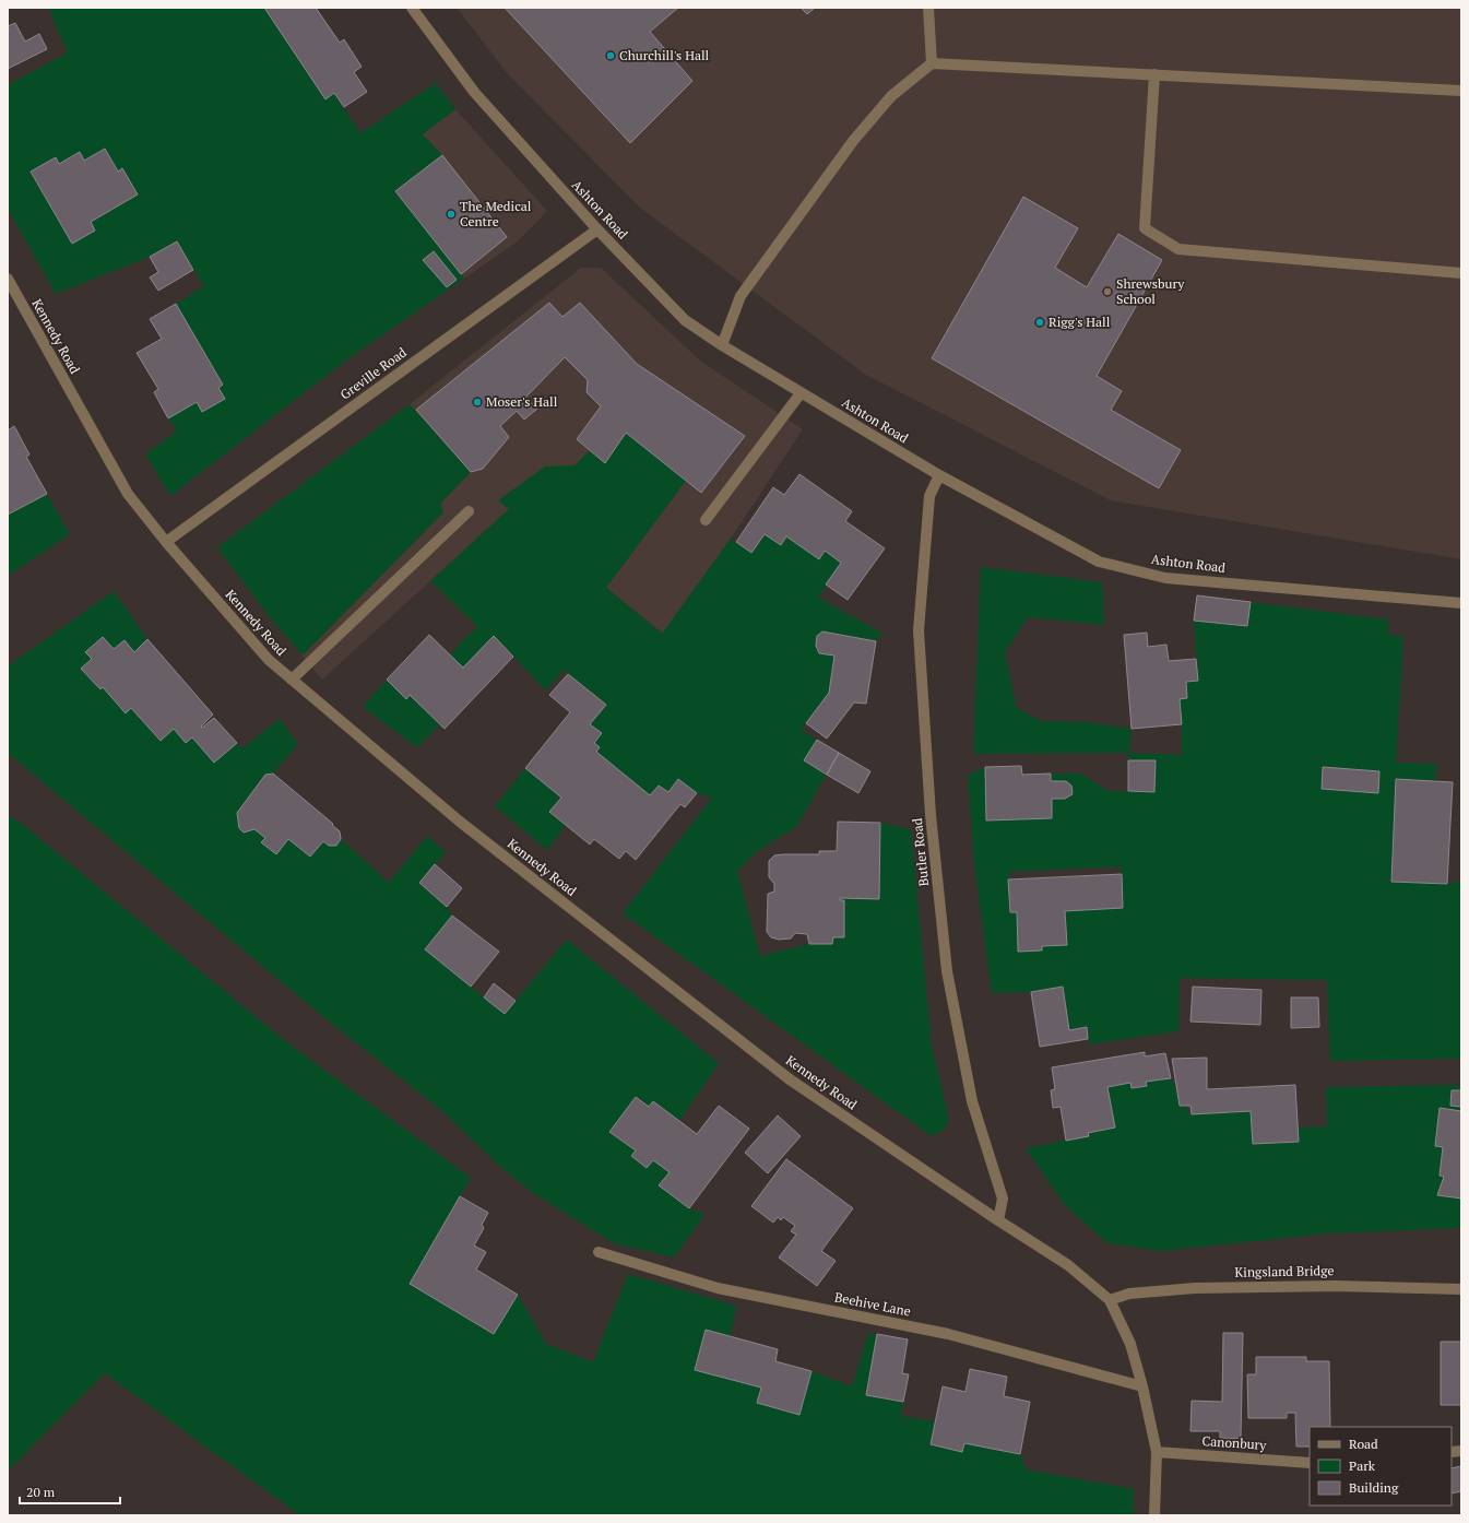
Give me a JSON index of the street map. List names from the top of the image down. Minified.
{"streets":{"street":["Ashton Road","Kennedy Road","Greville Road","Butler Road","Kingsland Bridge","Beehive Lane","Canonbury"]},"crossings":[["Ashton Road","Greville Road"],["Ashton Road","Butler Road"],["Kennedy Road","Greville Road"],["Kennedy Road","Butler Road"],["Kennedy Road","Kingsland Bridge"],["Kennedy Road","Beehive Lane"],["Kennedy Road","Canonbury"]],"places":["Churchill's Hall","The Medical Centre","Shrewsbury School","Rigg's Hall","Moser's Hall"],"legend":["Road","Park","Building"],"scale_bar":"20 m"}
